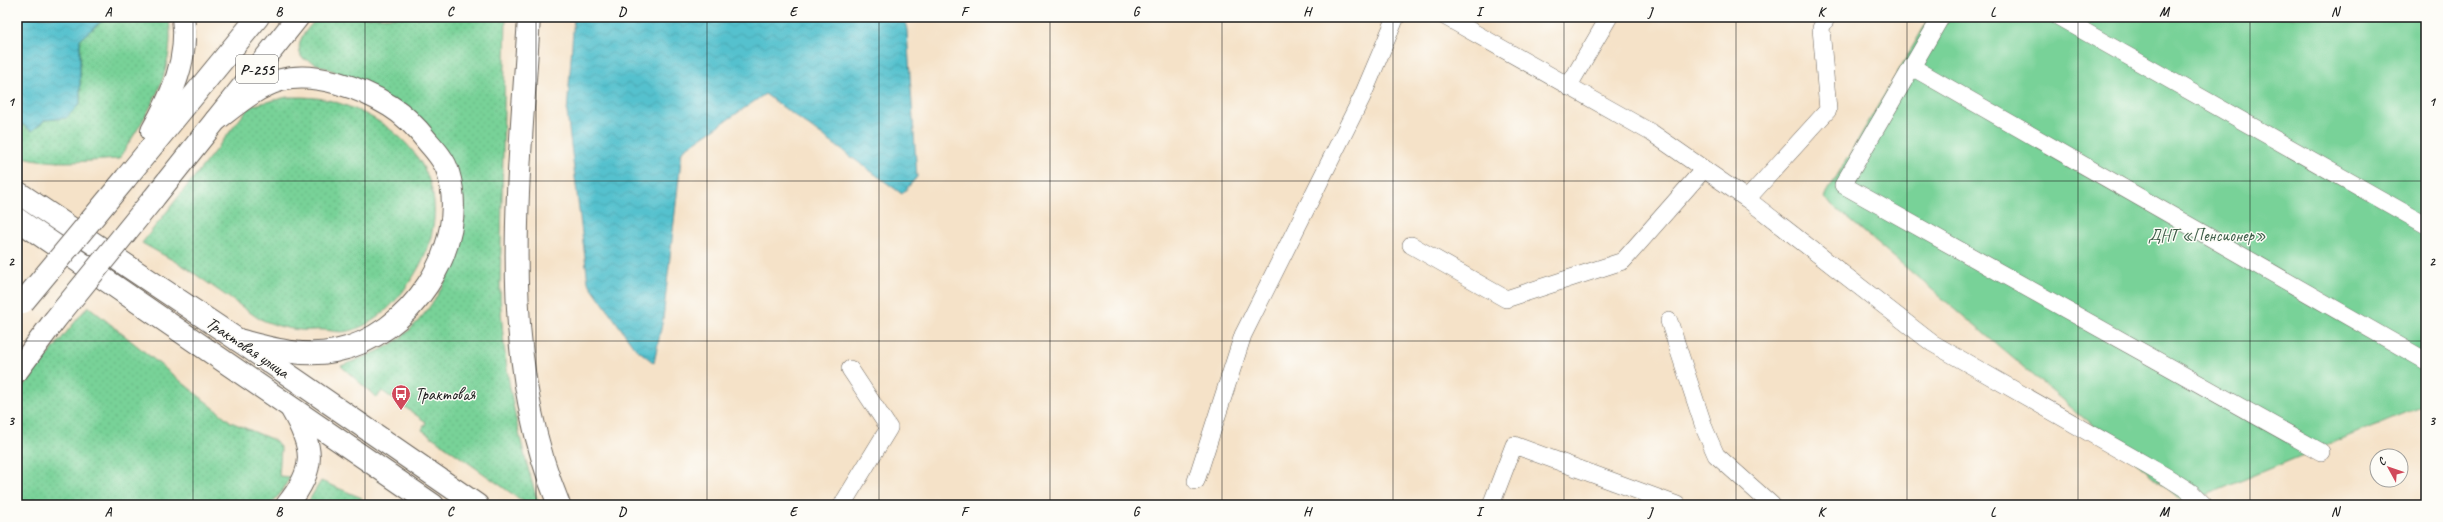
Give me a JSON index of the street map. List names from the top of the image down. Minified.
{"streets":{"main road":["Р-255","Трактовая улица"]},"parks":["ДНТ «Пенсионер»"],"places":{"bus stop":["Трактовая"]},"north":"top left","grid":{"columns":["A","B","C","D","E","F","G","H","I","J","K","L","M","N"],"rows":["1","2","3"]}}
